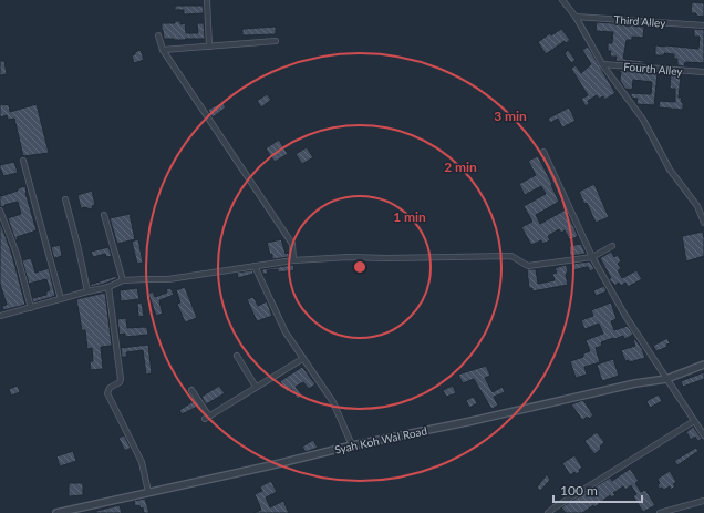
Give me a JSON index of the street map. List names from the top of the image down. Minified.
{"streets":{"street":["Third Alley","Fourth Alley","Syah Koh Wal Road"]},"scale_bar":"100 m","rings":["3 min","2 min","1 min"]}
